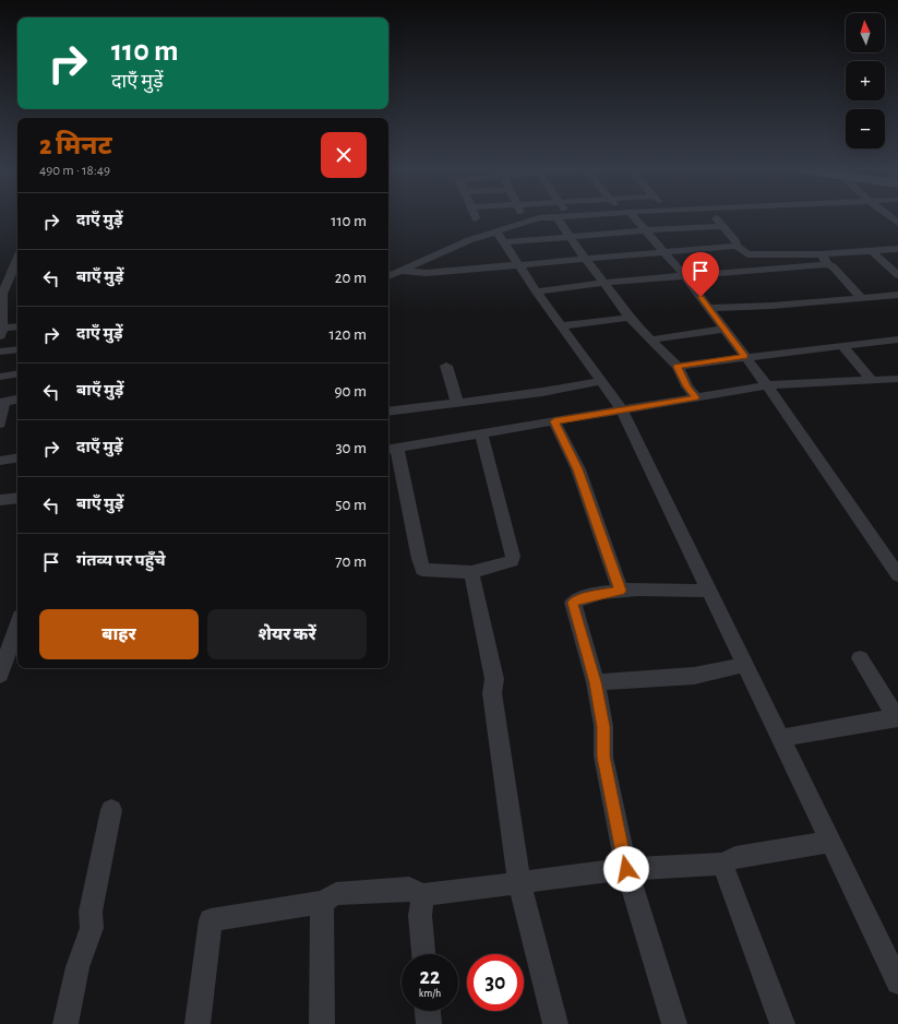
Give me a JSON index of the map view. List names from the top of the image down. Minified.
{"north":"top","page":{"map_buttons":["+","−"],"turn":["110 m","दाएँ मुड़ें"],"heading":["2 मिनट","490 m · 18:49"],"list":[{"name":"दाएँ मुड़ें","value":"110 m"},{"name":"बाएँ मुड़ें","value":"20 m"},{"name":"दाएँ मुड़ें","value":"120 m"},{"name":"बाएँ मुड़ें","value":"90 m"},{"name":"दाएँ मुड़ें","value":"30 m"},{"name":"बाएँ मुड़ें","value":"50 m"},{"name":"गंतव्य पर पहुँचे","value":"70 m"}],"buttons":["बाहर","शेयर करें"],"speed":"22 km/h","limit":"30"}}
